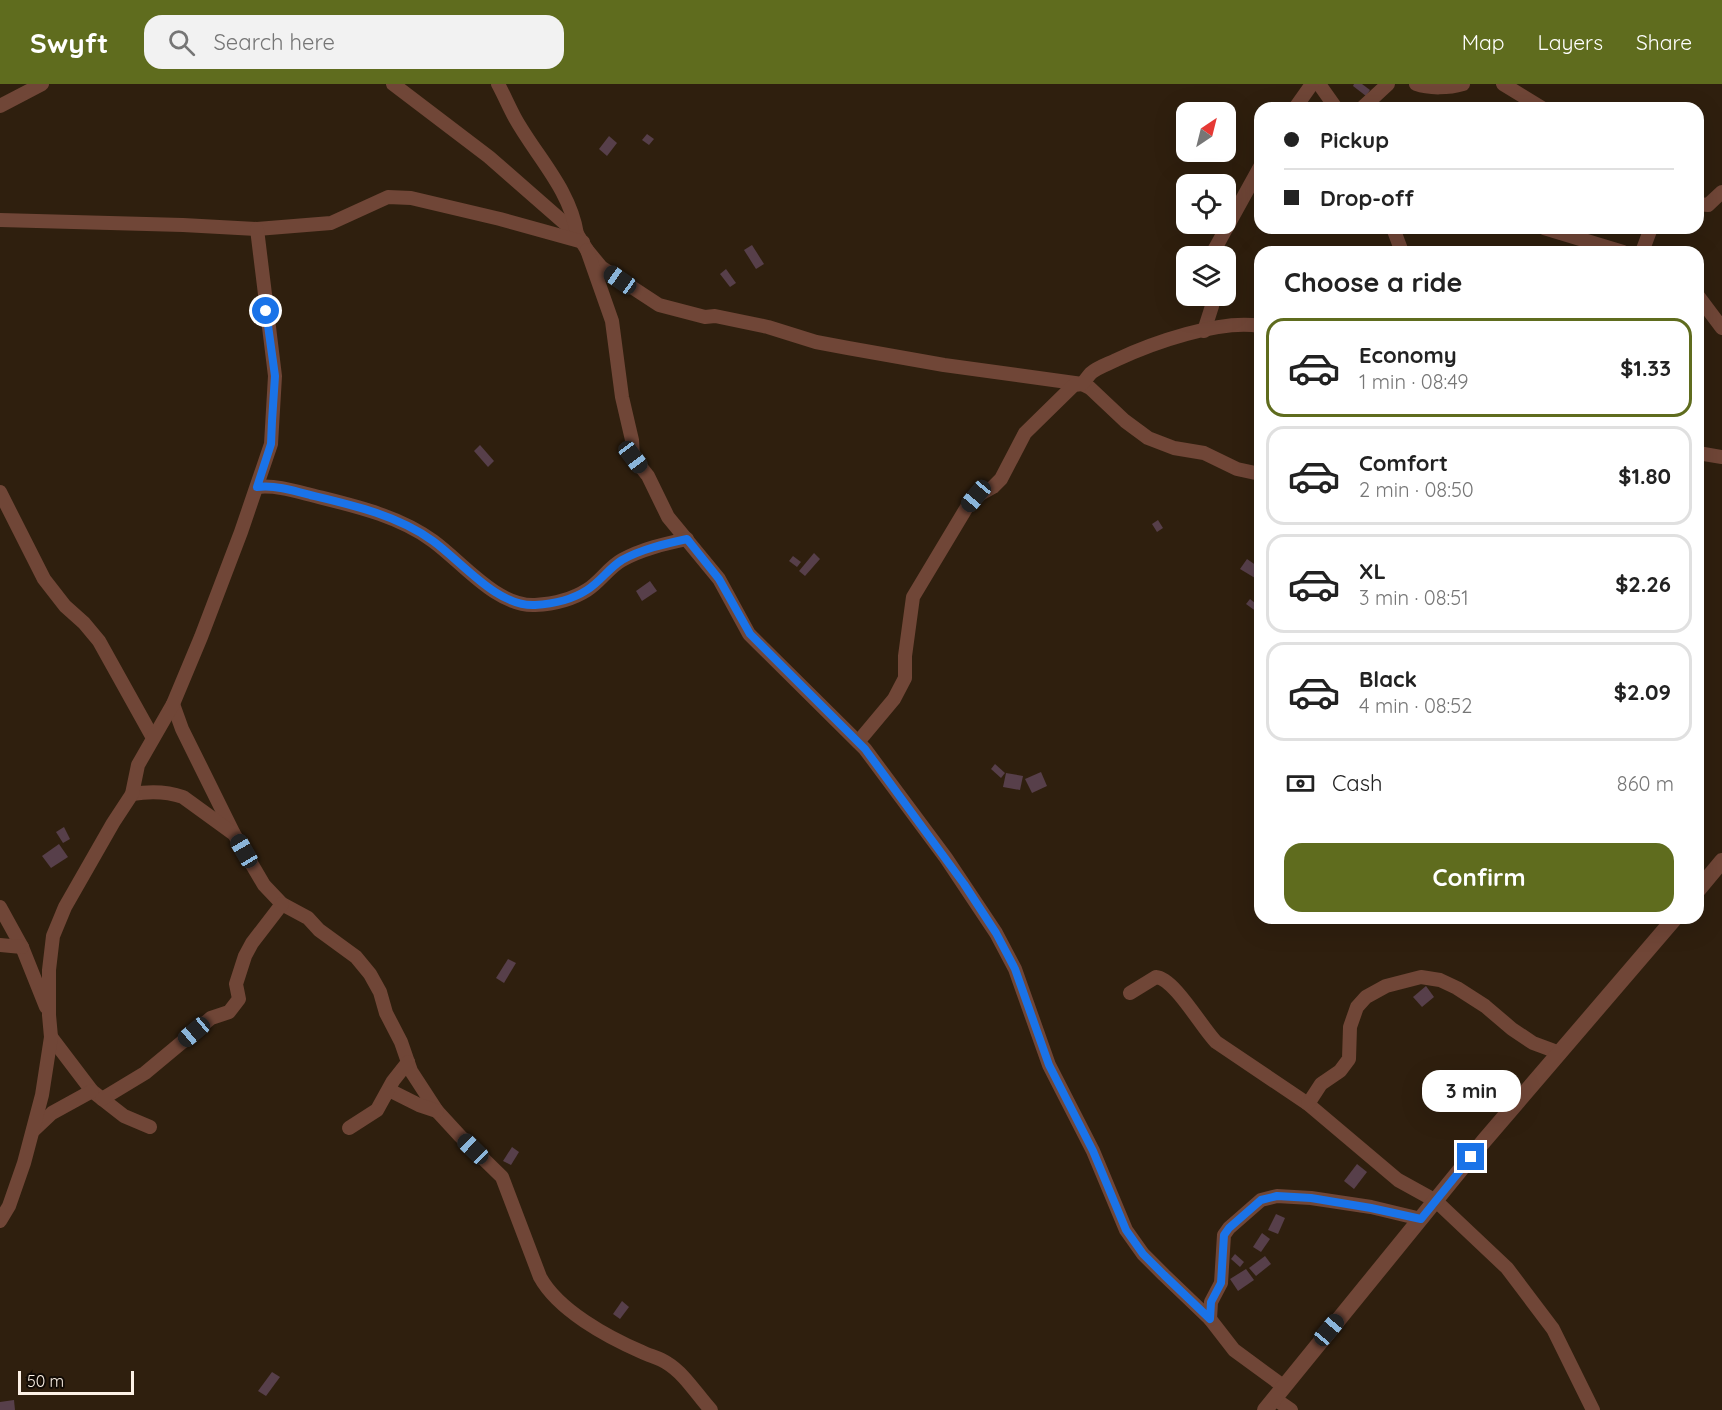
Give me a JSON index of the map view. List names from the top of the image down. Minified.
{"scale_bar":"50 m","north":"top right","page":{"header":"Swyft","search":"Search here","nav":["Map","Layers","Share"],"banner":["Pickup","Drop-off"],"heading":"Choose a ride","list":[{"name":"Economy","note":"1 min · 08:49","value":"$1.33"},{"name":"Comfort","note":"2 min · 08:50","value":"$1.80"},{"name":"XL","note":"3 min · 08:51","value":"$2.26"},{"name":"Black","note":"4 min · 08:52","value":"$2.09"}],"pay":["Cash","860 m"],"buttons":"Confirm","bubble":"3 min","scale":"50 m"}}
